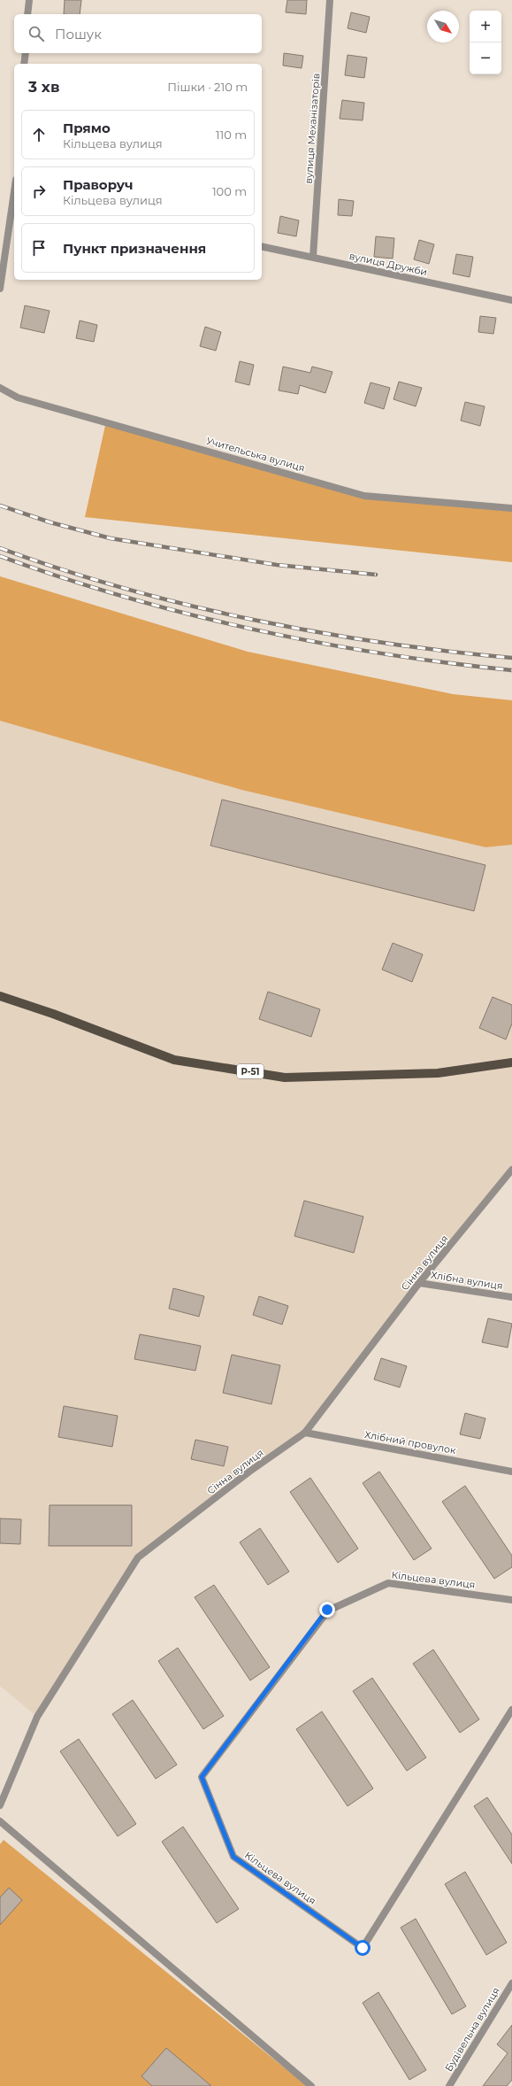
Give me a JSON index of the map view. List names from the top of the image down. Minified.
{"streets":{"main road":["Р-51"],"street":["вулиця Механізаторів","вулиця Дружби","Учительська вулиця","Сінна вулиця","Хлібна вулиця","Хлібний провулок","Кільцева вулиця","Будівельна вулиця"]},"crossings":[["вулиця Механізаторів","вулиця Дружби"],["Сінна вулиця","Хлібна вулиця"],["Сінна вулиця","Хлібний провулок"]],"north":"bottom right","page":{"map_buttons":["+","−"],"search":"Пошук","heading":["3 хв","Пішки · 210 m"],"list":[["Прямо","Кільцева вулиця","110 m"],["Праворуч","Кільцева вулиця","100 m"],"Пункт призначення"]}}
